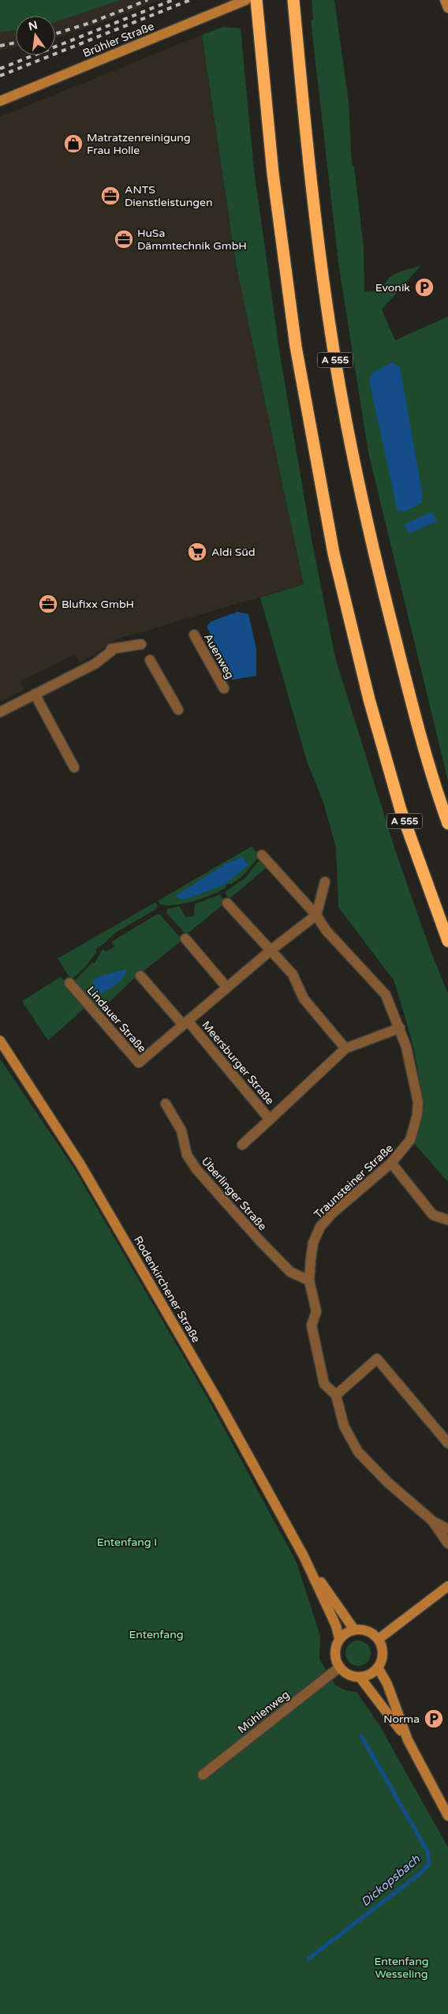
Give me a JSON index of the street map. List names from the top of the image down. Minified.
{"streets":{"highway":["A 555"],"main road":["Brühler Straße","Rodenkirchener Straße"],"street":["Auenweg","Lindauer Straße","Meersburger Straße","Traunsteiner Straße","Überlinger Straße","Mühlenweg"]},"crossings":[["Lindauer Straße","Meersburger Straße"],["Lindauer Straße","Traunsteiner Straße"],["Meersburger Straße","Traunsteiner Straße"],["Traunsteiner Straße","Überlinger Straße"],["Rodenkirchener Straße","Mühlenweg"]],"water":["Dickopsbach"],"parks":["Entenfang I","Entenfang","Entenfang Wesseling"],"places":{"shop":["Matratzenreinigung Frau Holle"],"office":["ANTS Dienstleistungen","HuSa Dämmtechnik GmbH","Blufixx GmbH"],"parking":["Evonik","Norma"],"supermarket":["Aldi Süd"]},"north":"top"}
